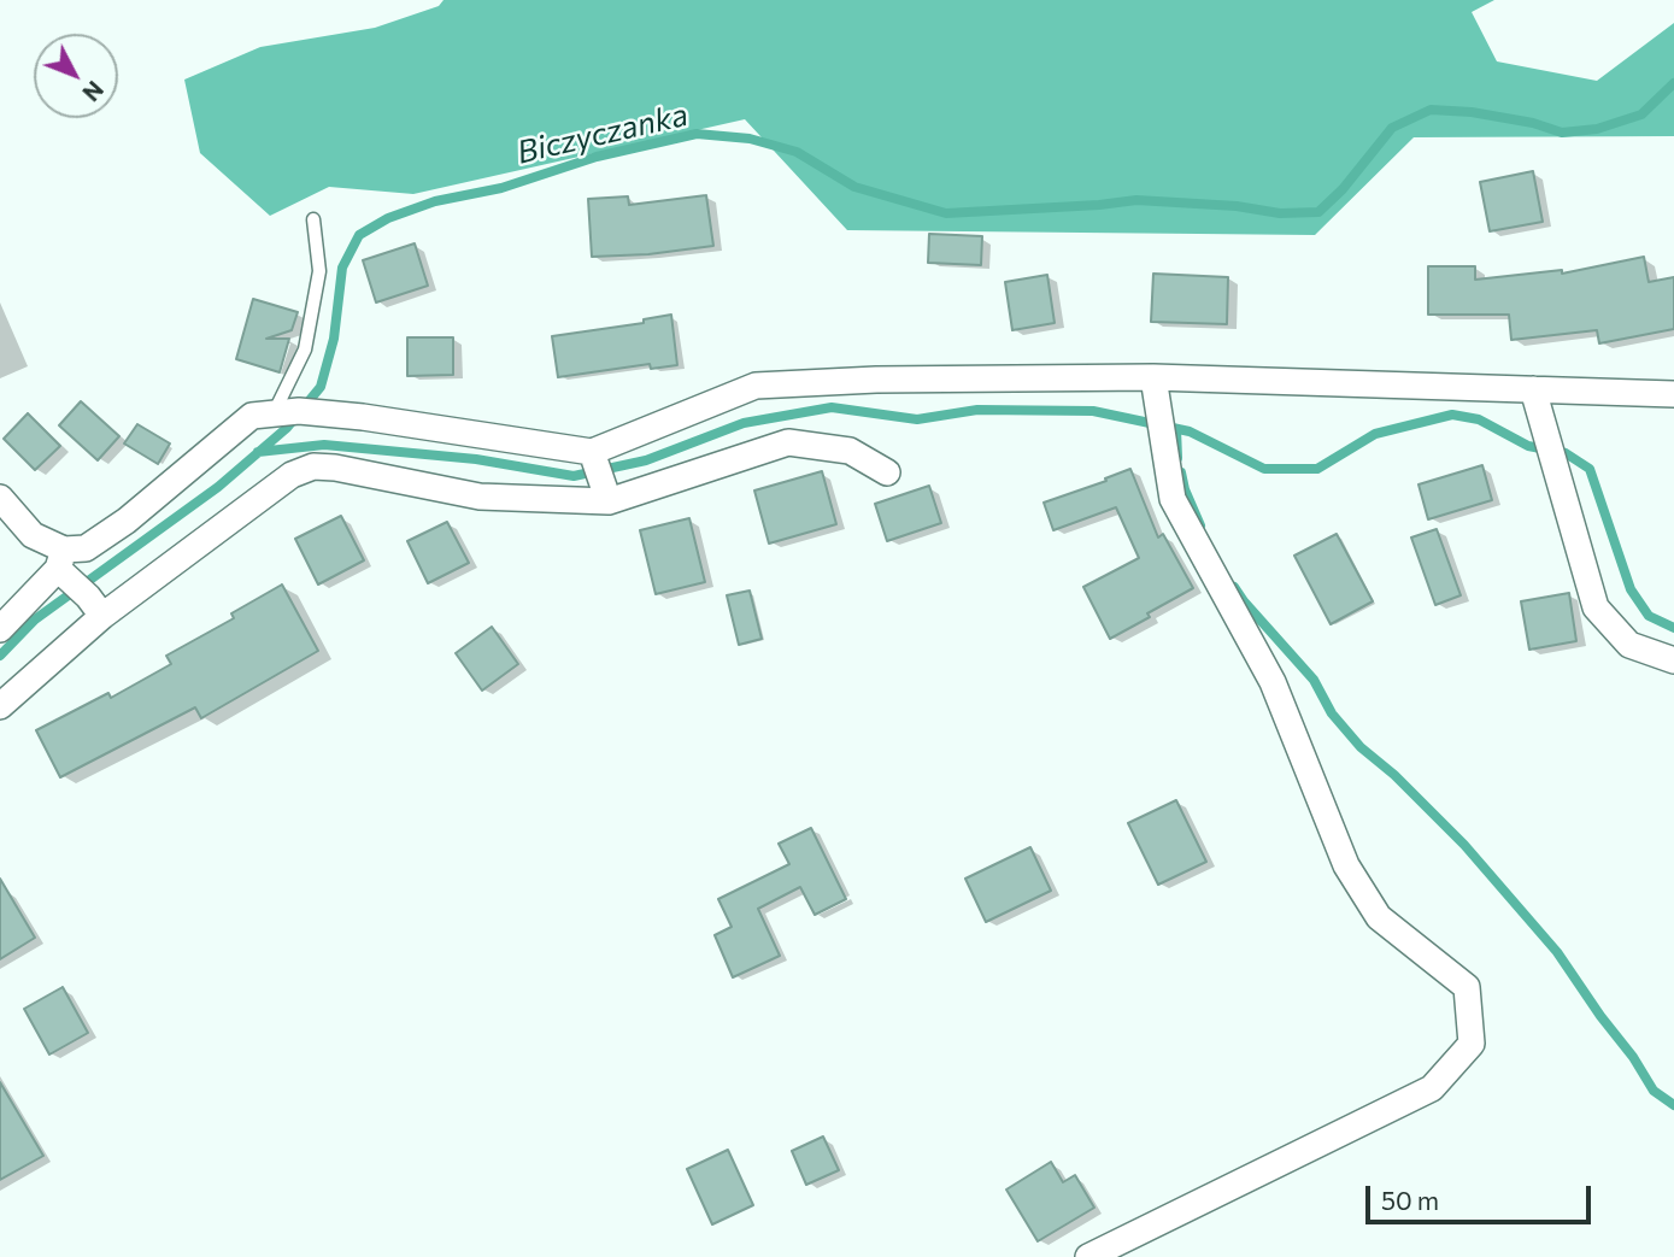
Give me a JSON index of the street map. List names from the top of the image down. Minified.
{"water":["Biczyczanka"],"scale_bar":"50 m","north":"bottom right"}
